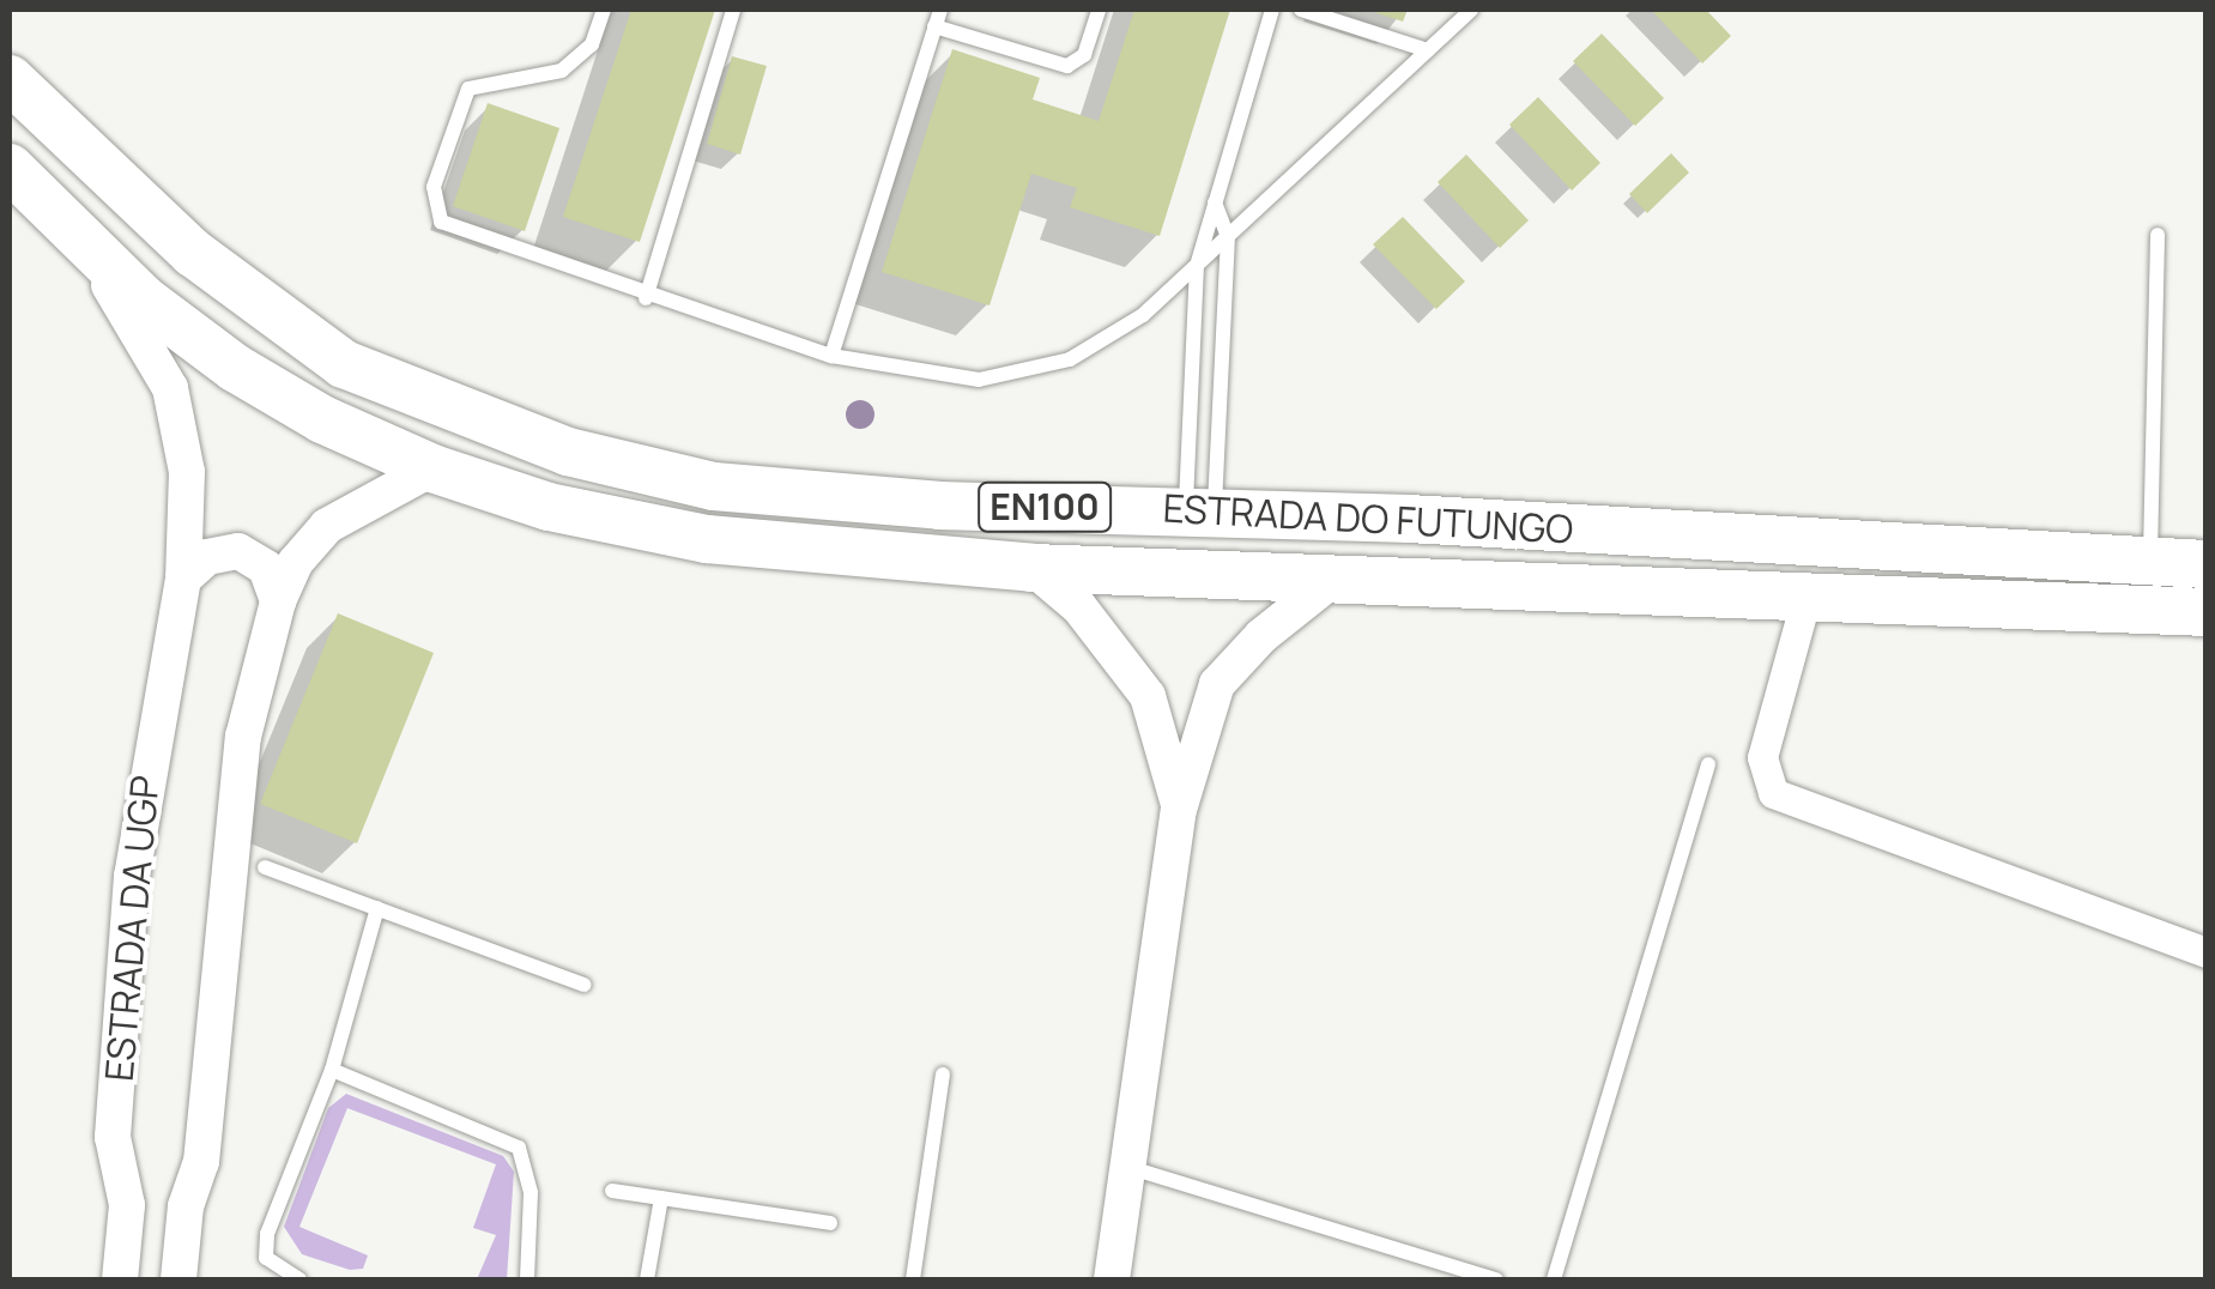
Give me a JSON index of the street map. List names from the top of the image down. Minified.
{"streets":{"main road":["EN100","ESTRADA DO FUTUNGO"],"street":["ESTRADA DA UGP"]},"crossings":[["ESTRADA DO FUTUNGO","ESTRADA DA UGP"]]}
